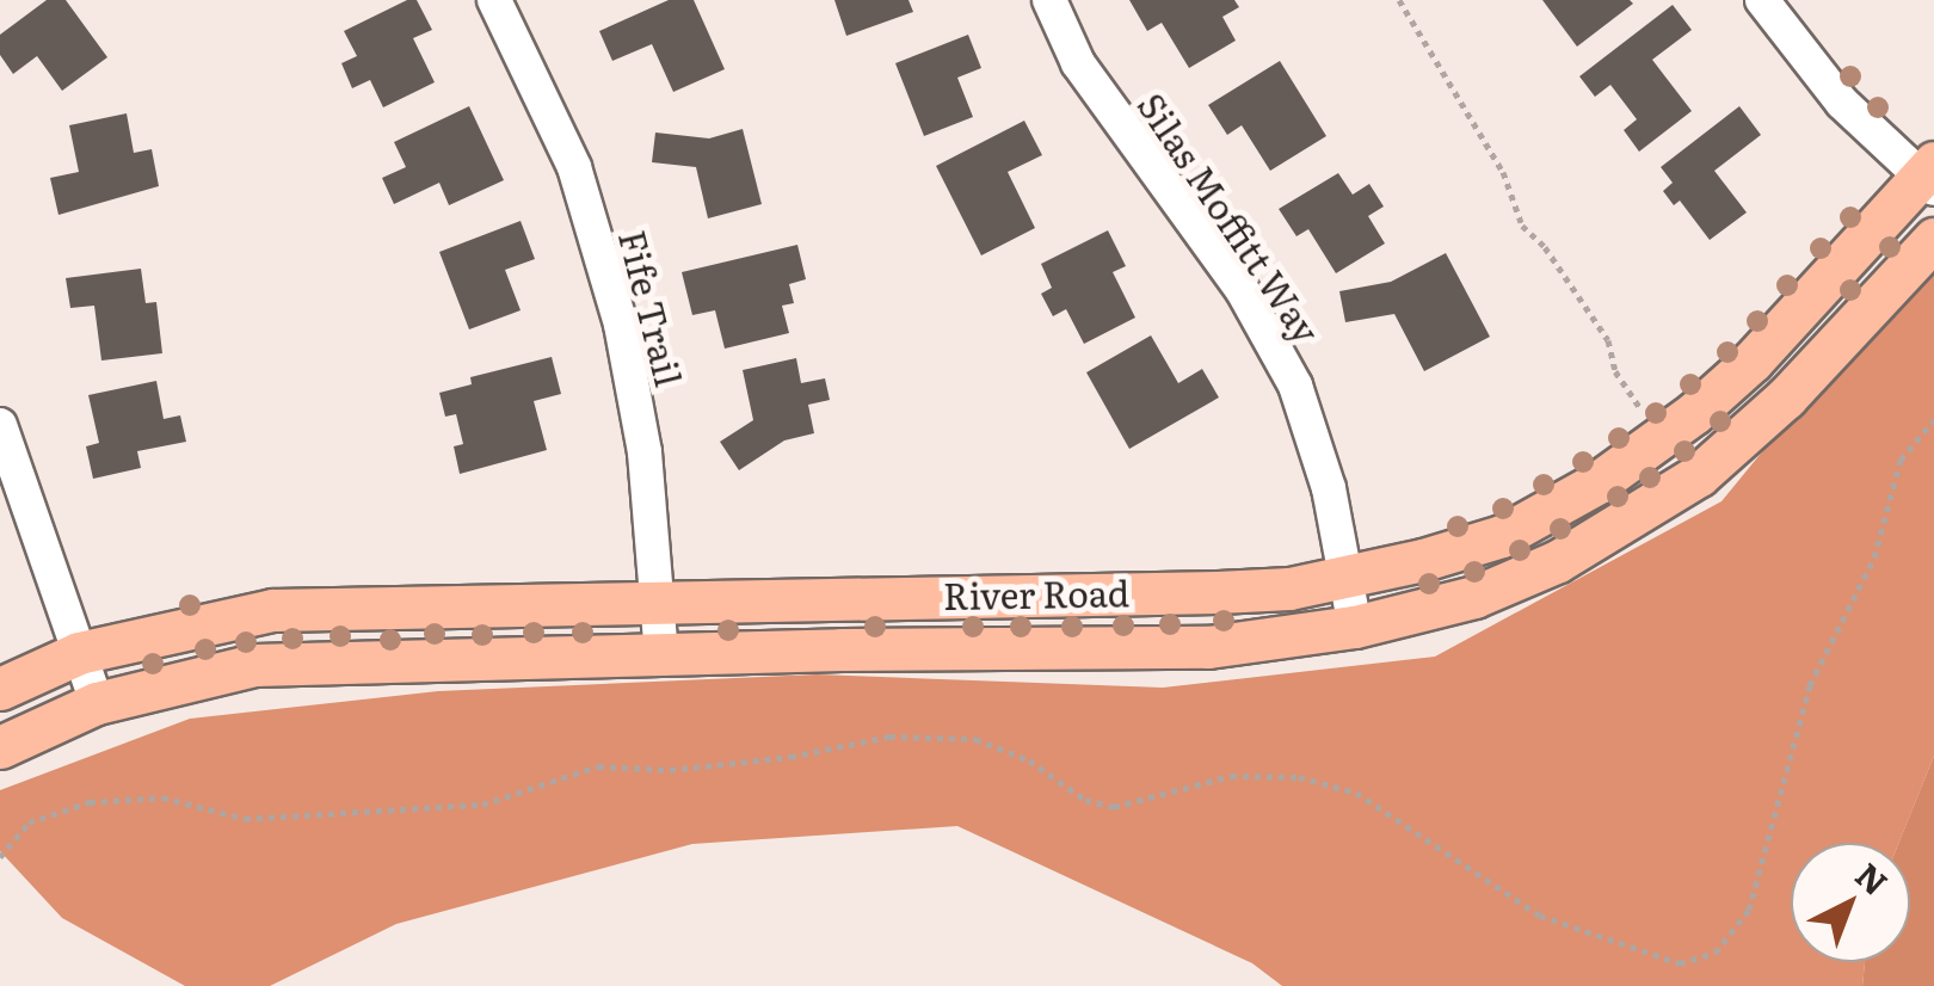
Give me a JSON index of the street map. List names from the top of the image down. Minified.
{"streets":{"main road":["River Road"],"street":["Silas Moffitt Way","Fife Trail"]},"crossings":[["Silas Moffitt Way","River Road"],["Fife Trail","River Road"]],"north":"top right"}
